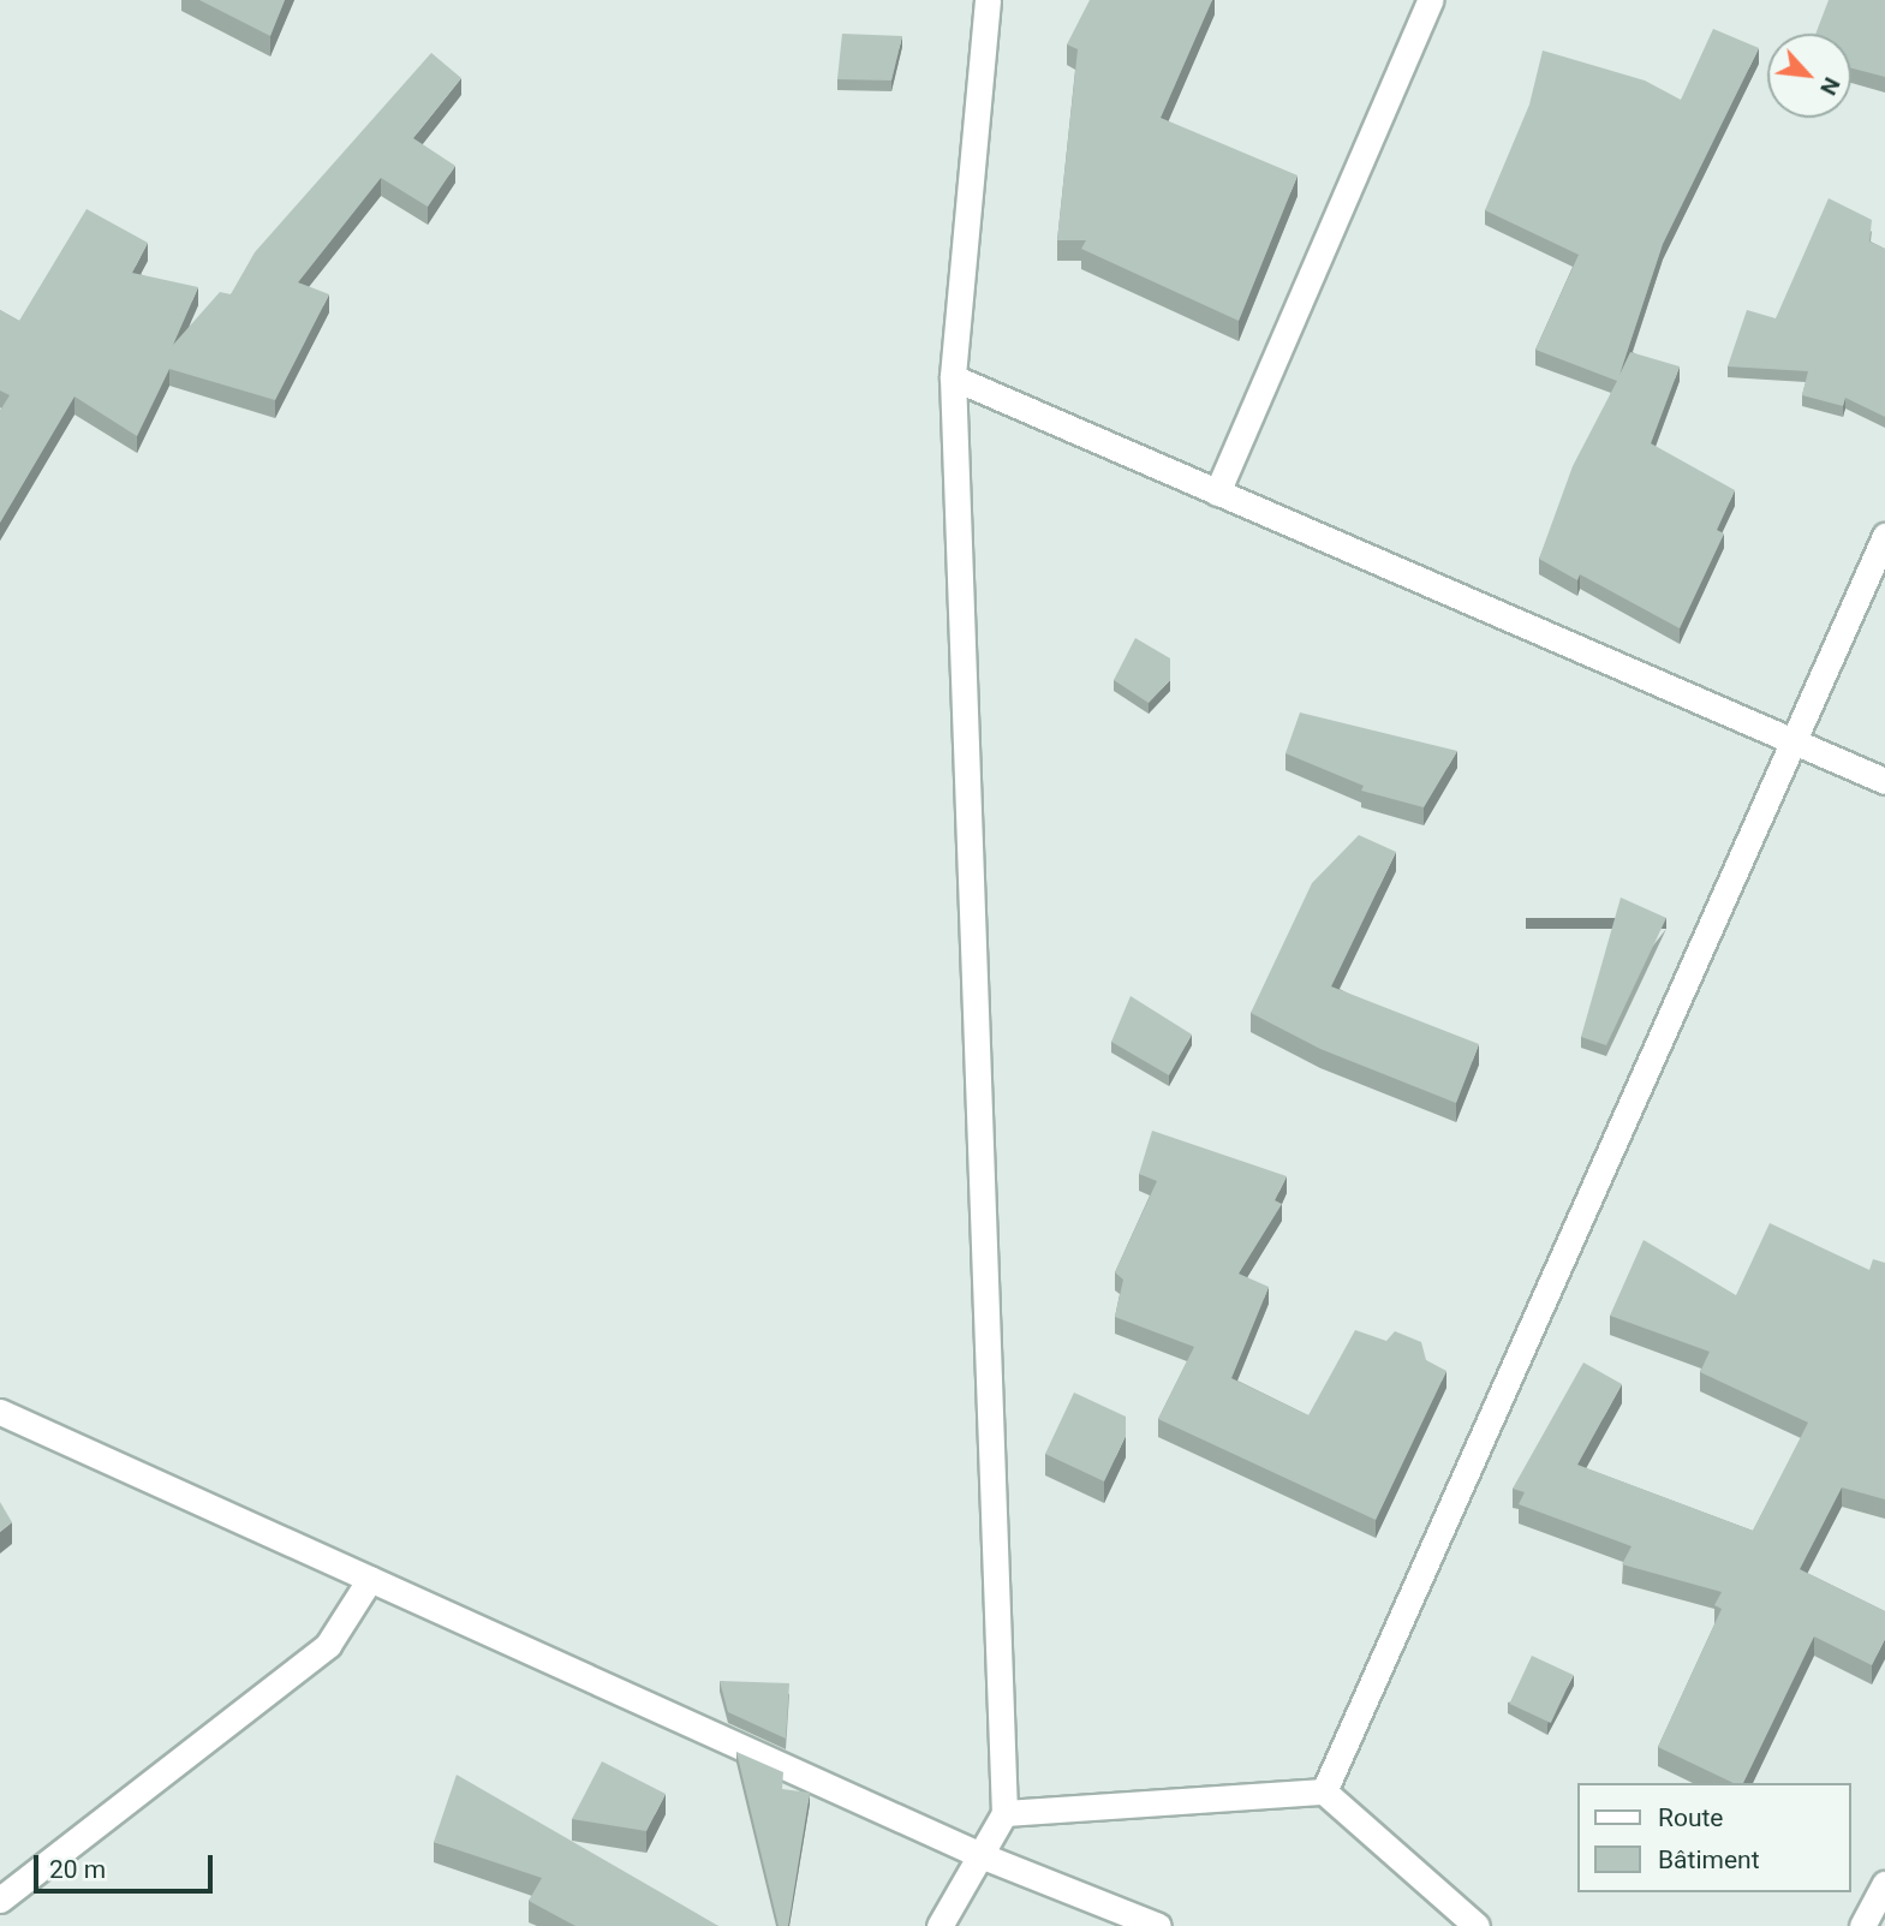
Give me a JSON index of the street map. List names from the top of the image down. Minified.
{"legend":["Route","Bâtiment"],"scale_bar":"20 m","north":"bottom right"}
